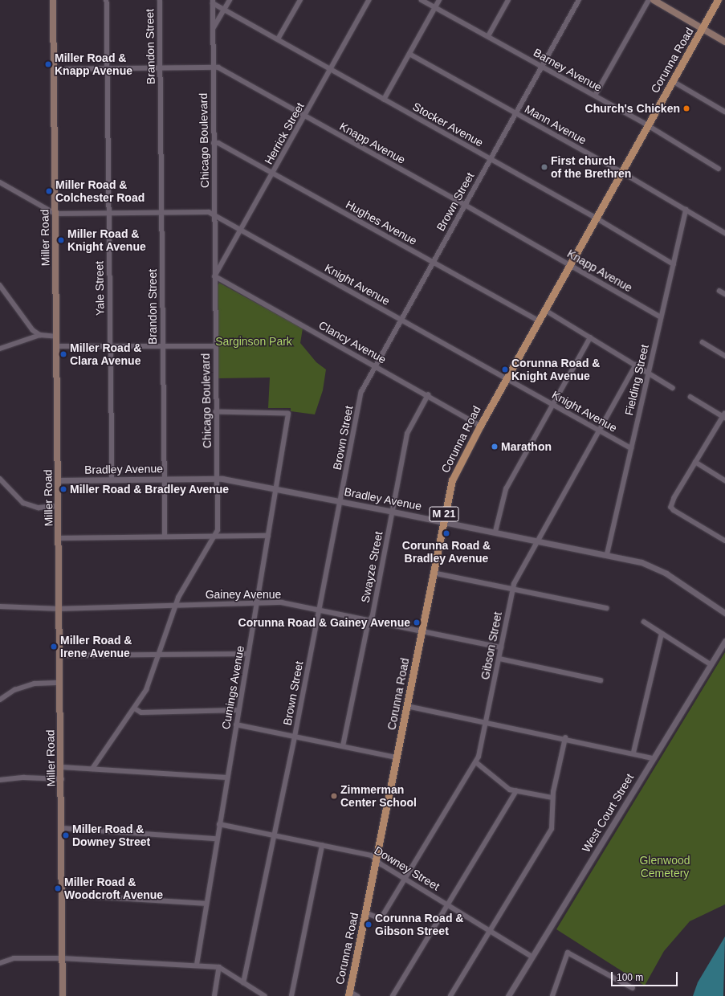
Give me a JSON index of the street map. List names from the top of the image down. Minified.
{"streets":{"main road":["Corunna Road","Miller Road","M 21"],"street":["Brandon Street","Barney Avenue","Stocker Avenue","Mann Avenue","Herrick Street","Chicago Boulevard","Knapp Avenue","Brown Street","Hughes Avenue","Knight Avenue","Yale Street","Clancy Avenue","Fielding Street","Bradley Avenue","Swayze Street","Gainey Avenue","Gibson Street","Cumings Avenue","West Court Street","Downey Street"]},"crossings":[["Brandon Street","Knapp Avenue"],["Brandon Street","Knight Avenue"],["Brandon Street","Bradley Avenue"],["Corunna Road","Barney Avenue"],["Corunna Road","Stocker Avenue"],["Corunna Road","Mann Avenue"],["Corunna Road","Knapp Avenue"],["Corunna Road","Hughes Avenue"],["Corunna Road","Knight Avenue"],["Corunna Road","Clancy Avenue"],["Corunna Road","Bradley Avenue"],["Corunna Road","Gainey Avenue"],["Corunna Road","Gibson Street"],["Corunna Road","Downey Street"],["Barney Avenue","Brown Street"],["Stocker Avenue","Herrick Street"],["Stocker Avenue","Chicago Boulevard"],["Stocker Avenue","Brown Street"],["Stocker Avenue","Fielding Street"],["Mann Avenue","Brown Street"],["Mann Avenue","Fielding Street"],["Herrick Street","Chicago Boulevard"],["Herrick Street","Knapp Avenue"],["Herrick Street","Hughes Avenue"],["Herrick Street","Knight Avenue"],["Herrick Street","Clancy Avenue"],["Chicago Boulevard","Knapp Avenue"],["Chicago Boulevard","Hughes Avenue"],["Chicago Boulevard","Knight Avenue"],["Chicago Boulevard","Clancy Avenue"],["Chicago Boulevard","Bradley Avenue"],["Chicago Boulevard","Gainey Avenue"],["Chicago Boulevard","Cumings Avenue"],["Knapp Avenue","Brown Street"],["Knapp Avenue","Miller Road"],["Knapp Avenue","Yale Street"],["Knapp Avenue","Fielding Street"],["Brown Street","Hughes Avenue"],["Brown Street","Knight Avenue"],["Brown Street","Clancy Avenue"],["Brown Street","Bradley Avenue"],["Brown Street","Gainey Avenue"],["Brown Street","Downey Street"],["Miller Road","Knight Avenue"],["Miller Road","Bradley Avenue"],["Miller Road","Gainey Avenue"],["Knight Avenue","Yale Street"],["Knight Avenue","Fielding Street"],["Knight Avenue","Gibson Street"],["Yale Street","Bradley Avenue"],["Clancy Avenue","Swayze Street"],["Fielding Street","Bradley Avenue"],["Bradley Avenue","Swayze Street"],["Bradley Avenue","Gibson Street"],["Bradley Avenue","Cumings Avenue"],["Swayze Street","Gainey Avenue"],["Gainey Avenue","Gibson Street"],["Gainey Avenue","Cumings Avenue"],["Gibson Street","Downey Street"],["Cumings Avenue","Downey Street"],["West Court Street","Downey Street"]],"parks":["Sarginson Park","Glenwood Cemetery"],"places":["Miller Road & Knapp Avenue","Church's Chicken","First church of the Brethren","Miller Road & Colchester Road","Miller Road & Knight Avenue","Miller Road & Clara Avenue","Corunna Road & Knight Avenue","Marathon","Miller Road & Bradley Avenue","Corunna Road & Bradley Avenue","Corunna Road & Gainey Avenue","Miller Road & Irene Avenue","Zimmerman Center School","Miller Road & Downey Street","Miller Road & Woodcroft Avenue","Corunna Road & Gibson Street"],"scale_bar":"100 m"}
